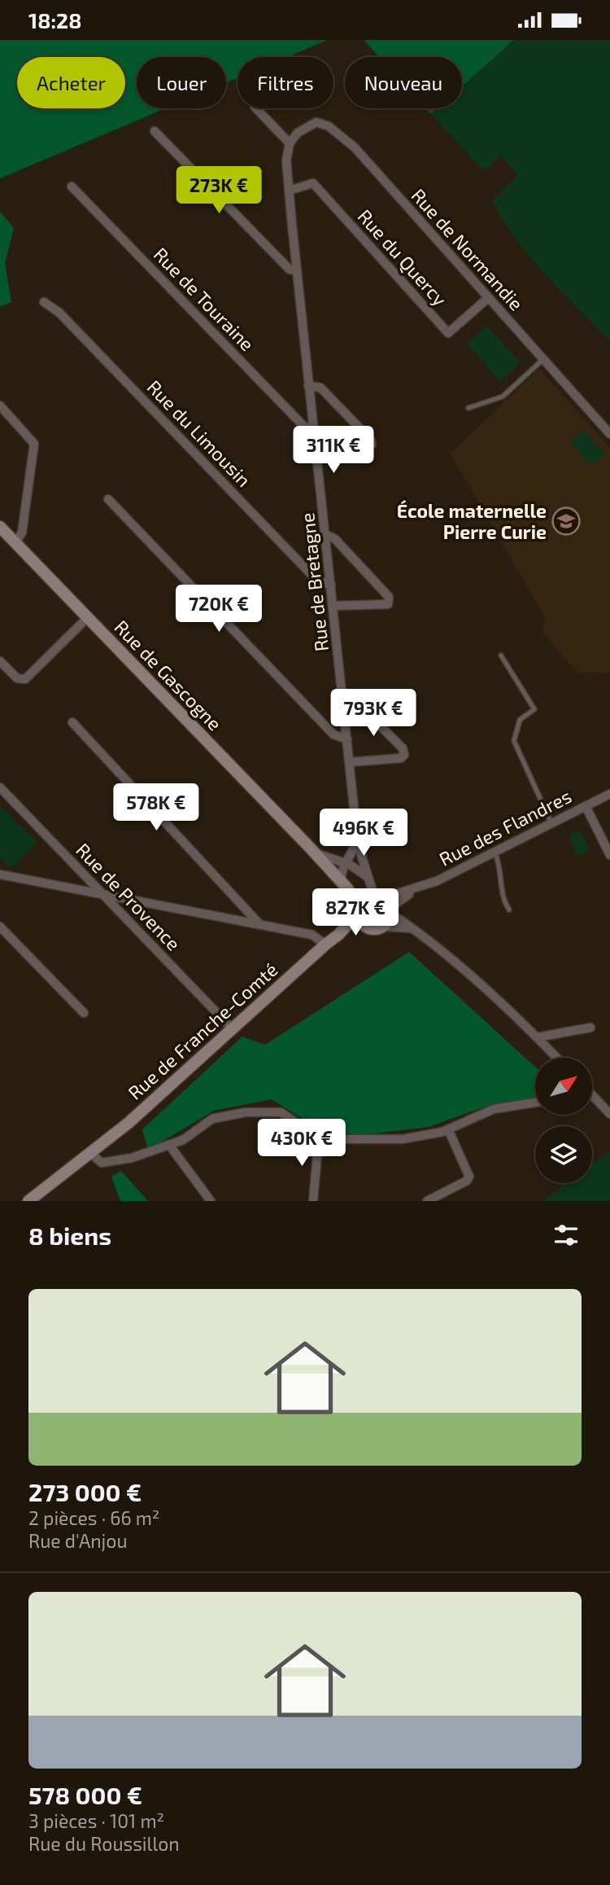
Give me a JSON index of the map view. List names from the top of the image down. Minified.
{"streets":{"street":["Rue de Normandie","Rue du Quercy","Rue de Touraine","Rue du Limousin","Rue de Bretagne","Rue de Gascogne","Rue des Flandres","Rue de Provence","Rue de Franche-Comté"]},"crossings":[["Rue de Normandie","Rue du Quercy"],["Rue de Normandie","Rue de Bretagne"],["Rue du Quercy","Rue de Bretagne"],["Rue de Touraine","Rue de Bretagne"],["Rue du Limousin","Rue de Bretagne"],["Rue de Bretagne","Rue de Gascogne"],["Rue de Bretagne","Rue des Flandres"],["Rue de Bretagne","Rue de Franche-Comté"],["Rue de Gascogne","Rue des Flandres"],["Rue de Gascogne","Rue de Franche-Comté"],["Rue des Flandres","Rue de Franche-Comté"],["Rue de Provence","Rue de Franche-Comté"]],"places":{"school or university":["École maternelle Pierre Curie"]},"north":"top right","page":{"status":"18:28","chip":["Acheter","Louer","Filtres","Nouveau"],"price":["273K €","311K €","720K €","793K €","578K €","496K €","827K €","430K €"],"heading":"8 biens","list":[{"name":"273 000 €","note":"2 pièces · 66 m² · Rue d'Anjou"},{"name":"578 000 €","note":"3 pièces · 101 m² · Rue du Roussillon"}]}}
